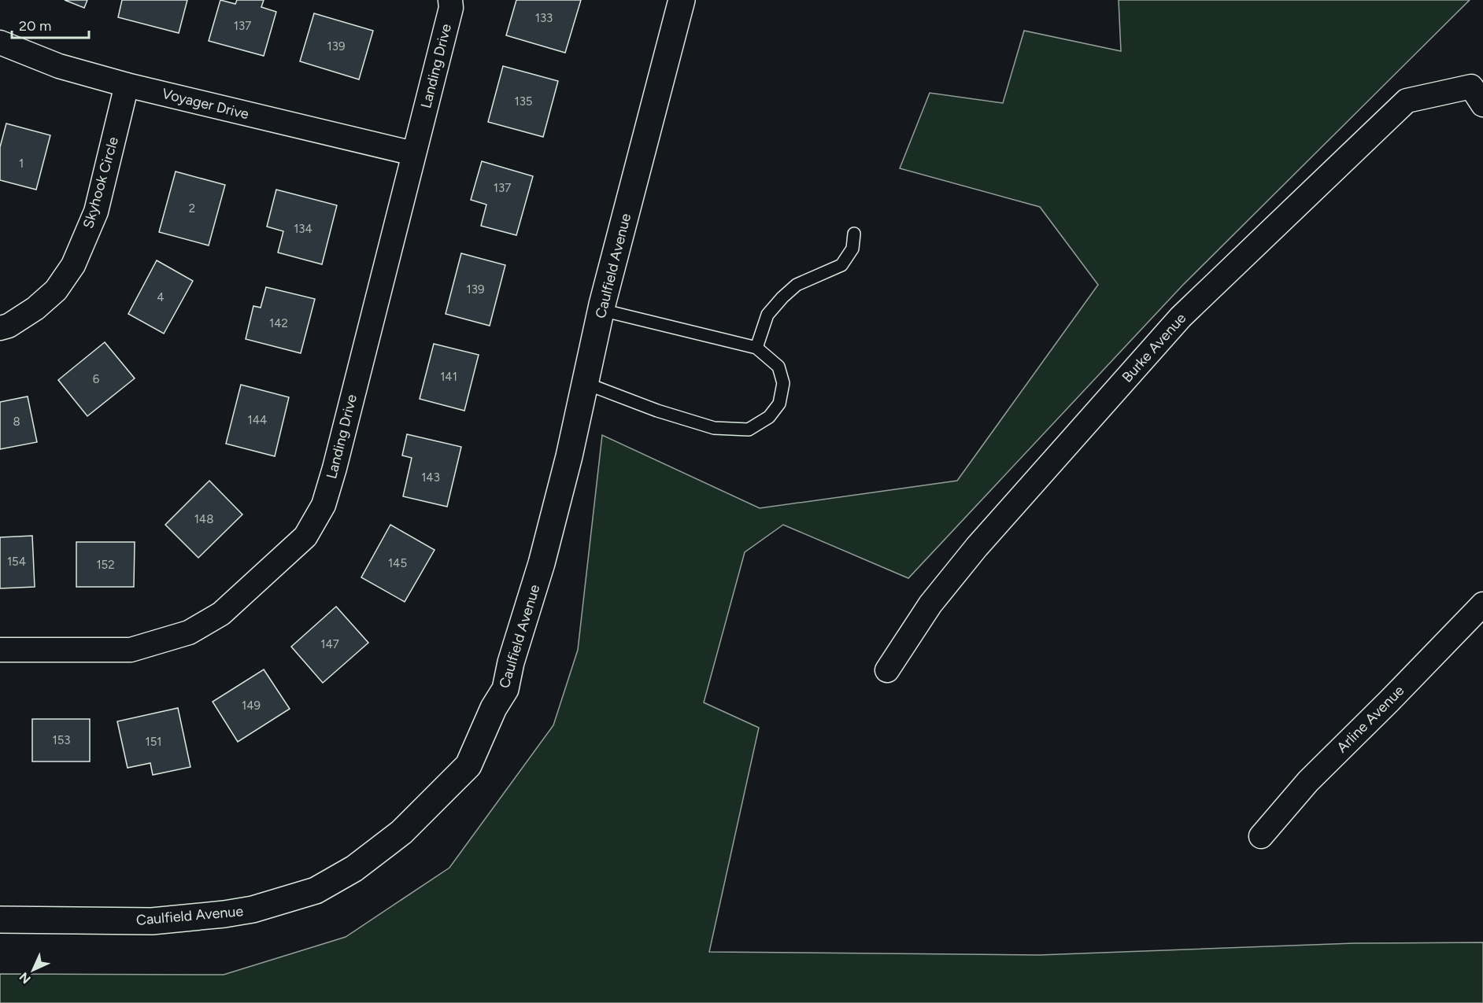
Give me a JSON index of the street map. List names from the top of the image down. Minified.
{"streets":{"street":["Landing Drive","Voyager Drive","Skyhook Circle","Caulfield Avenue","Burke Avenue","Arline Avenue"]},"crossings":[["Landing Drive","Voyager Drive"],["Voyager Drive","Skyhook Circle"]],"house_numbers":["133","137","139","135","1","137","2","134","139","4","142","141","6","144","8","143","148","154","145","152","147","149","153","151"],"scale_bar":"20 m","north":"bottom left"}
